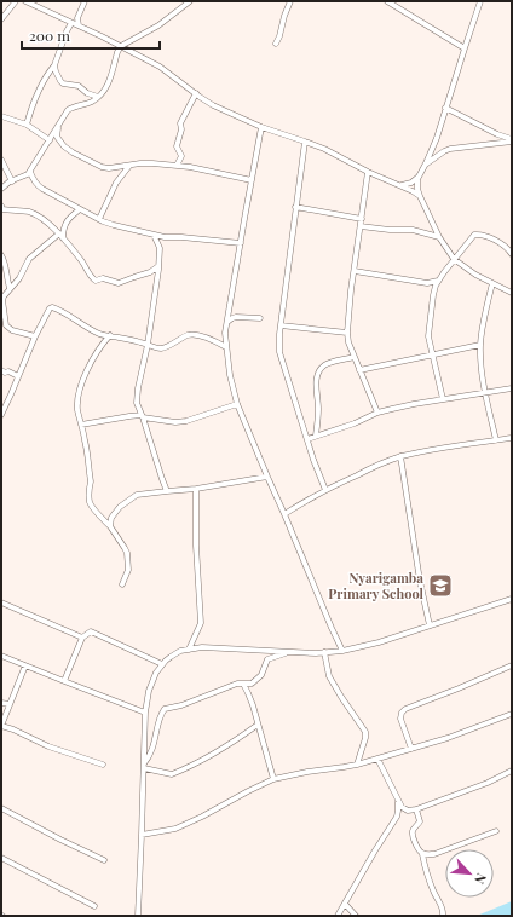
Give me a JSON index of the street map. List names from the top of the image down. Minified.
{"places":{"school or university":["Nyarigamba Primary School"]},"scale_bar":"200 m","north":"bottom right"}
